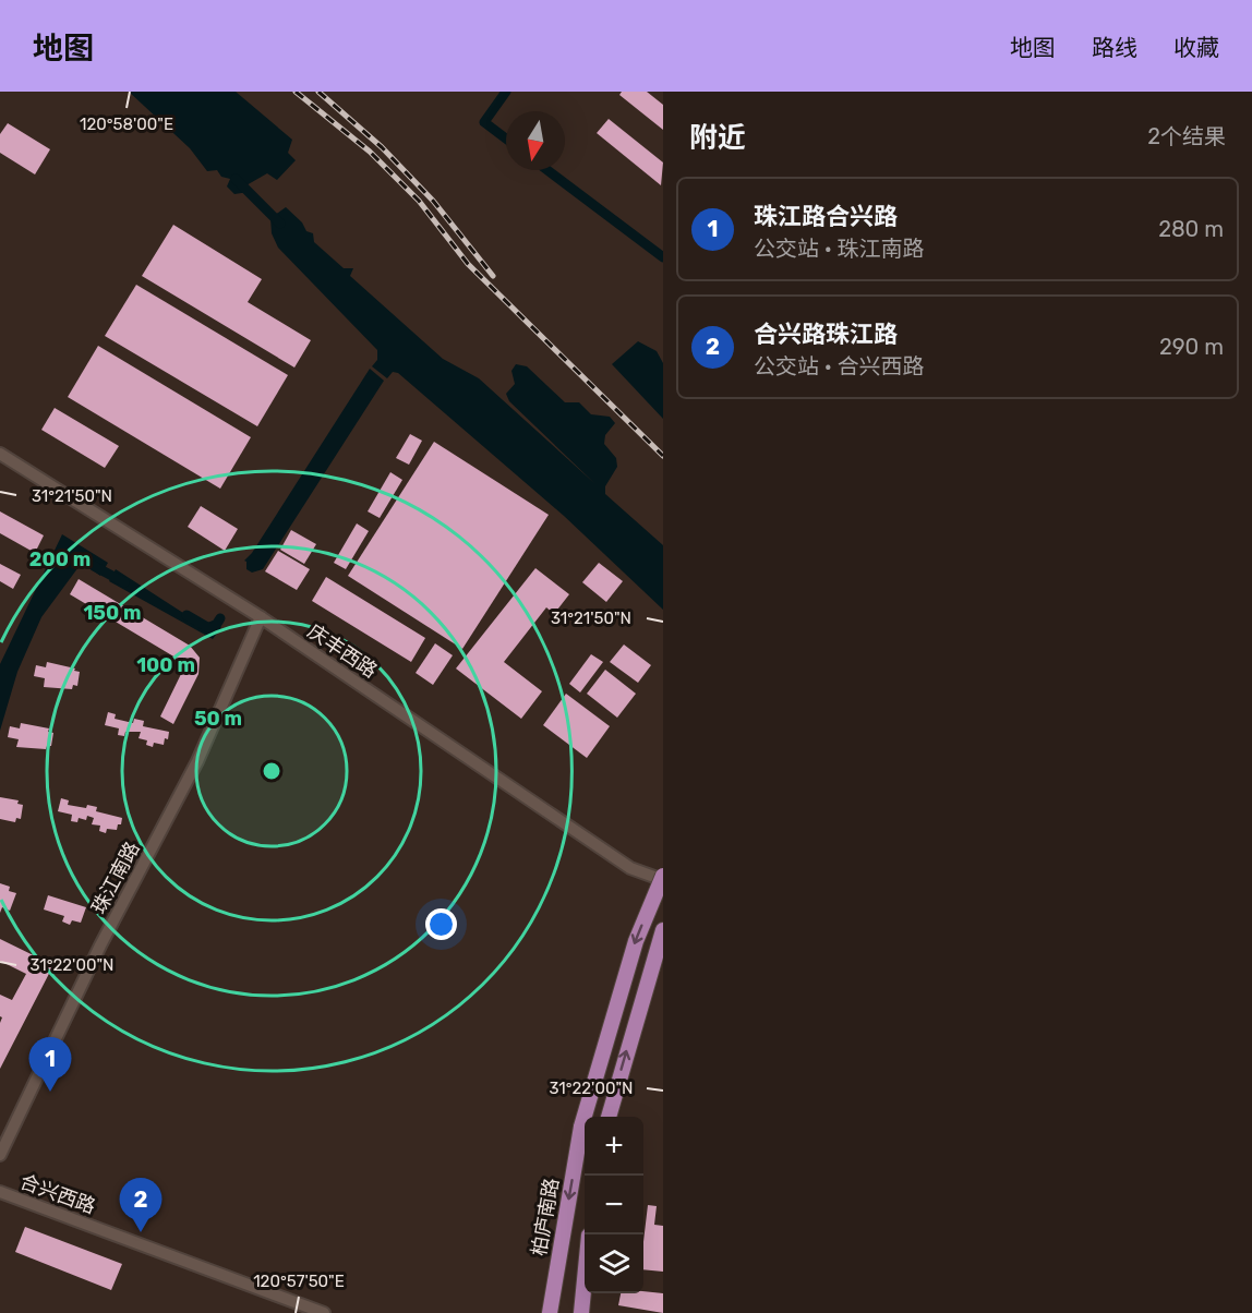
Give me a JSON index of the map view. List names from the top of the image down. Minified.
{"streets":{"main road":["柏庐南路"],"street":["庆丰西路","珠江南路","合兴西路"]},"crossings":[["庆丰西路","珠江南路"],["庆丰西路","柏庐南路"]],"north":"bottom","page":{"header":"地图","nav":["地图","路线","收藏"],"heading":["附近","2个结果"],"list":[{"mark":"1","name":"珠江路合兴路","note":"公交站 · 珠江南路","value":"280 m"},{"mark":"2","name":"合兴路珠江路","note":"公交站 · 合兴西路","value":"290 m"}],"pins":["1","2"],"map_buttons":["+","−"]},"coordinates":["120°58'00\"E","31°21'50\"N","31°22'00\"N","120°57'50\"E"],"rings":["200 m","150 m","100 m","50 m"]}
